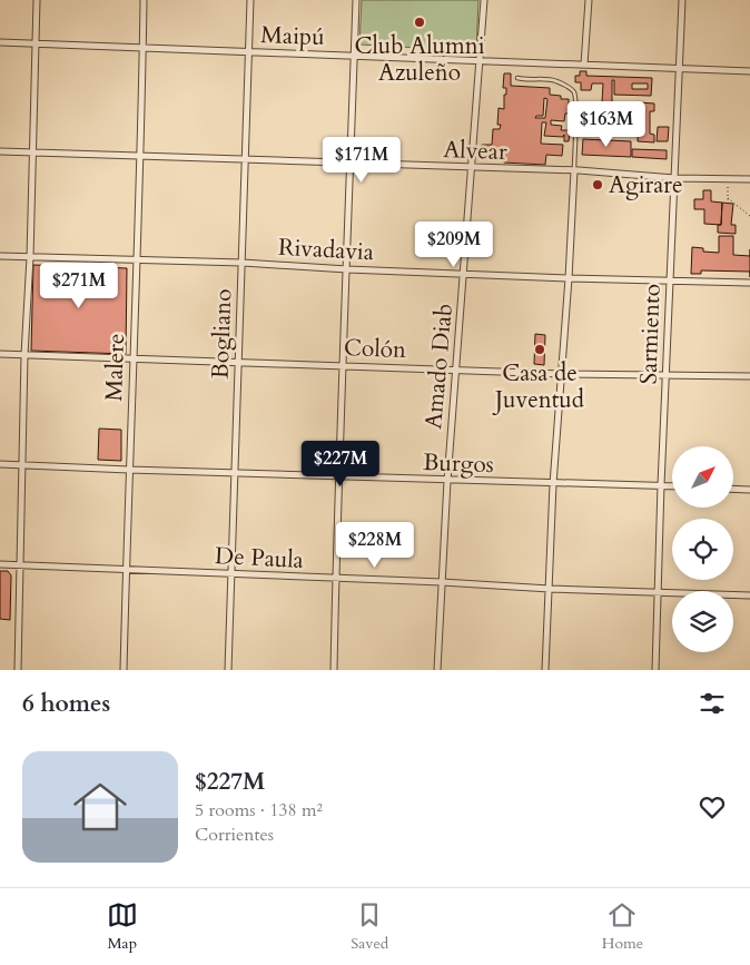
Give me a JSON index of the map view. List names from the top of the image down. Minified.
{"streets":{"street":["Maipú","Alvear","Rivadavia","Bogliano","Sarmiento","Colón","Amado Diab","Malere","Burgos","De Paula"]},"crossings":[["Maipú","Bogliano"],["Maipú","Sarmiento"],["Maipú","Amado Diab"],["Maipú","Malere"],["Alvear","Bogliano"],["Alvear","Sarmiento"],["Alvear","Amado Diab"],["Alvear","Malere"],["Rivadavia","Bogliano"],["Rivadavia","Sarmiento"],["Rivadavia","Amado Diab"],["Rivadavia","Malere"],["Bogliano","Colón"],["Bogliano","Burgos"],["Bogliano","De Paula"],["Sarmiento","Colón"],["Sarmiento","Burgos"],["Sarmiento","De Paula"],["Colón","Amado Diab"],["Colón","Malere"],["Amado Diab","Burgos"],["Amado Diab","De Paula"],["Malere","Burgos"],["Malere","De Paula"]],"places":["Club Alumni Azuleño","Agirare","Casa de Juventud"],"north":"top right","page":{"price":["$163M","$171M","$209M","$271M","$227M","$228M"],"heading":"6 homes","list":[{"name":"$227M","note":"5 rooms · 138 m² · Corrientes"}],"tabs":["Map","Saved","Home"]}}
